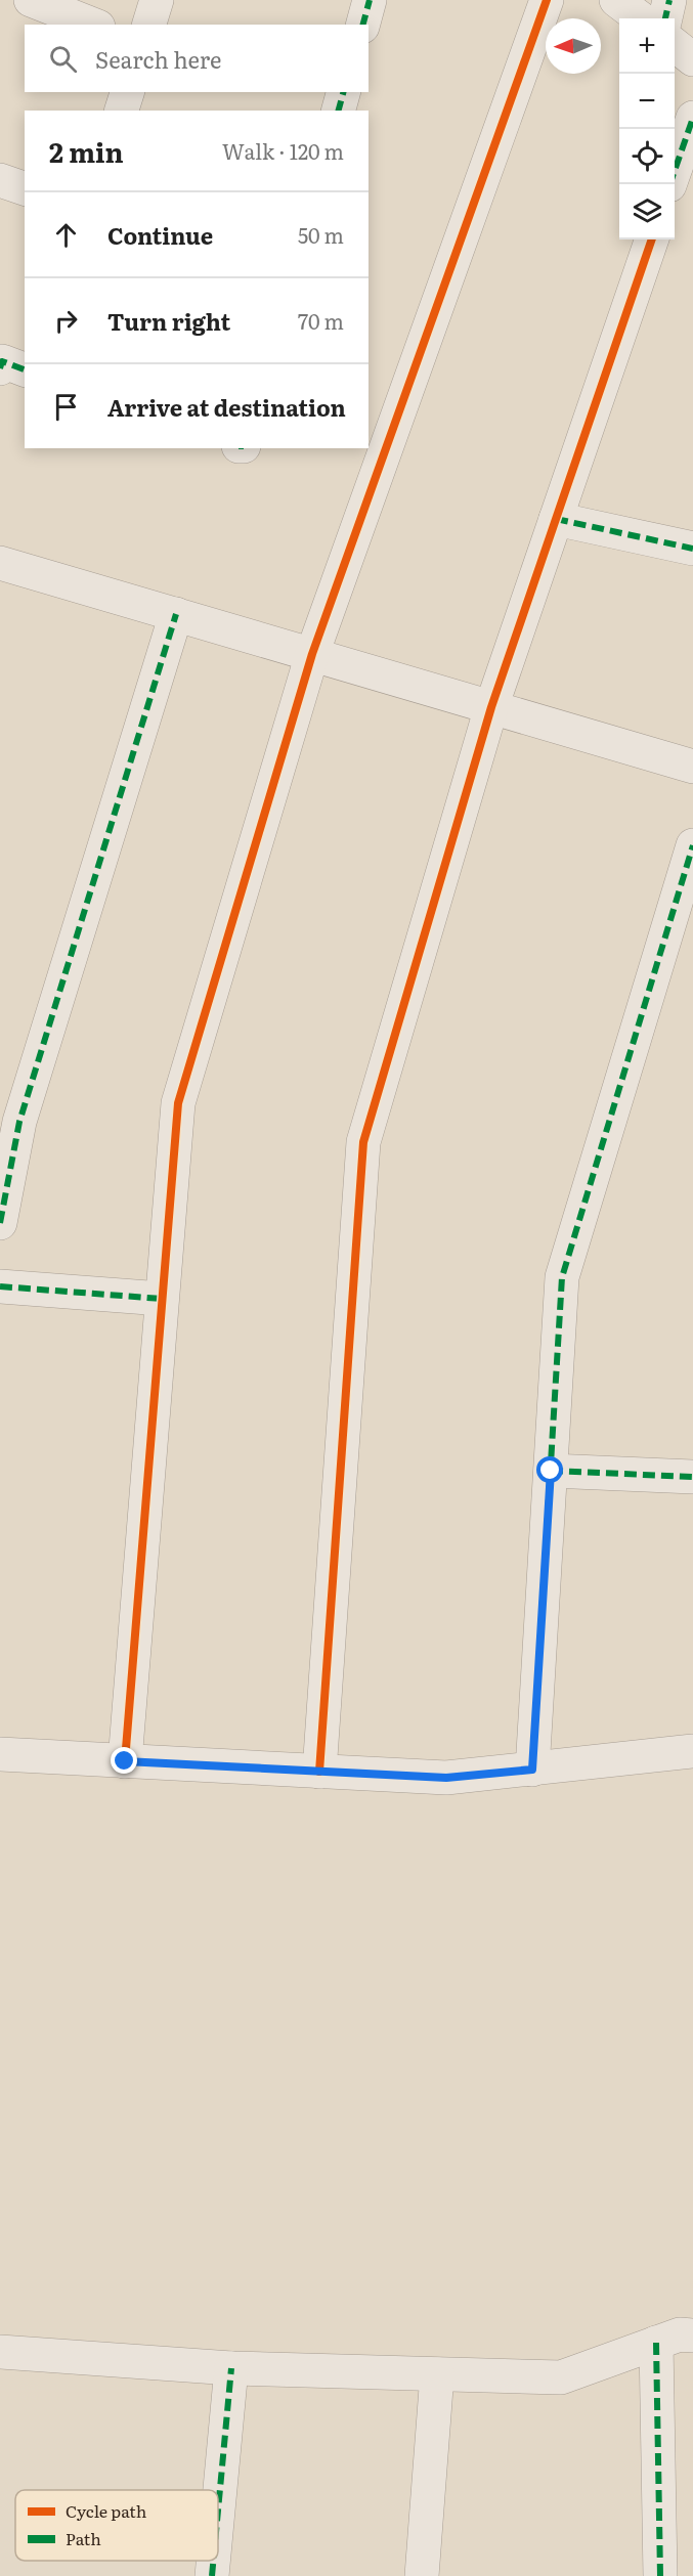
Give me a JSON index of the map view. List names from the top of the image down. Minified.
{"legend":["Cycle path","Path"],"north":"left","page":{"map_buttons":["+","−"],"search":"Search here","heading":["2 min","Walk · 120 m"],"list":[["Continue","50 m"],["Turn right","70 m"],"Arrive at destination"]}}
